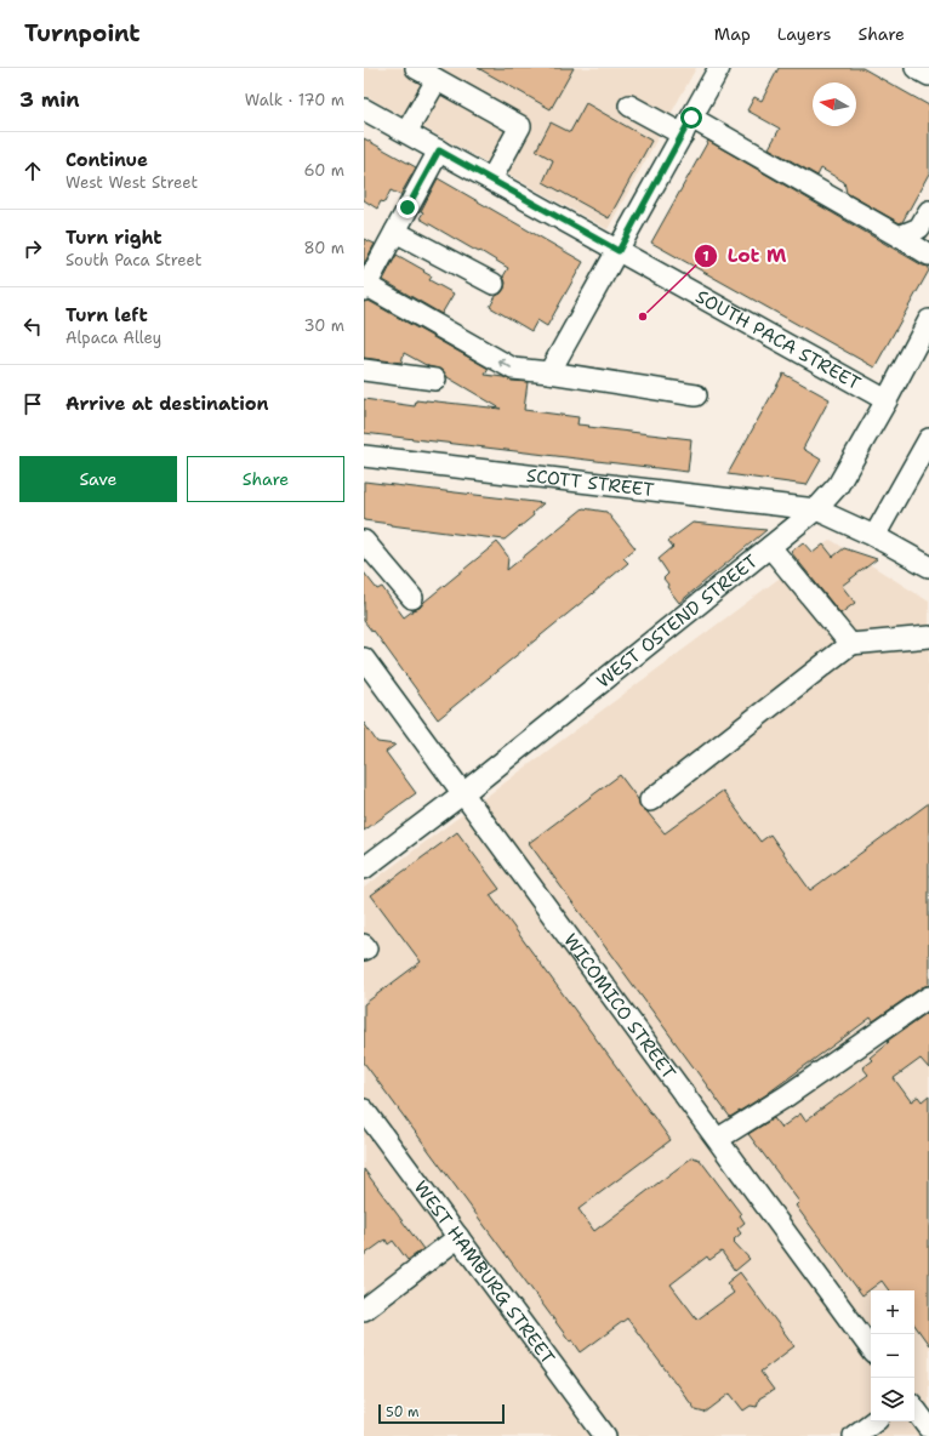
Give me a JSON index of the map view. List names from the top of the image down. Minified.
{"streets":{"street":["SOUTH PACA STREET","SCOTT STREET","WEST OSTEND STREET","WICOMICO STREET","WEST HAMBURG STREET"]},"crossings":[["SOUTH PACA STREET","WEST OSTEND STREET"],["SCOTT STREET","WEST OSTEND STREET"],["WEST OSTEND STREET","WICOMICO STREET"]],"places":["Lot M"],"scale_bar":"50 m","north":"left","page":{"header":"Turnpoint","nav":["Map","Layers","Share"],"heading":["3 min","Walk · 170 m"],"list":[["Continue","West West Street","60 m"],["Turn right","South Paca Street","80 m"],["Turn left","Alpaca Alley","30 m"],"Arrive at destination"],"buttons":["Save","Share"],"map_buttons":["+","−"],"scale":"50 m"}}
